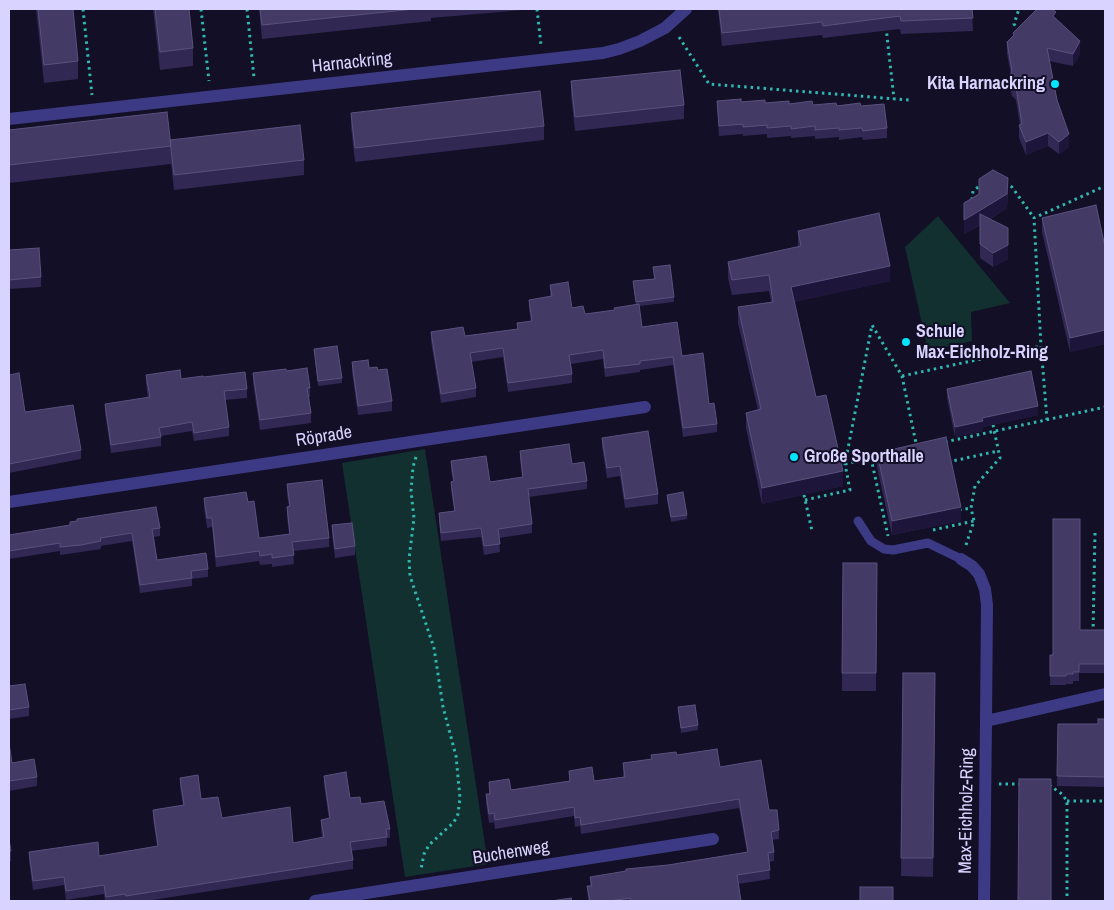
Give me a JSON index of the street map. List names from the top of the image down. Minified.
{"streets":{"street":["Harnackring","Röprade","Max-Eichholz-Ring","Buchenweg"]},"places":["Kita Harnackring","Schule Max-Eichholz-Ring","Große Sporthalle"]}
